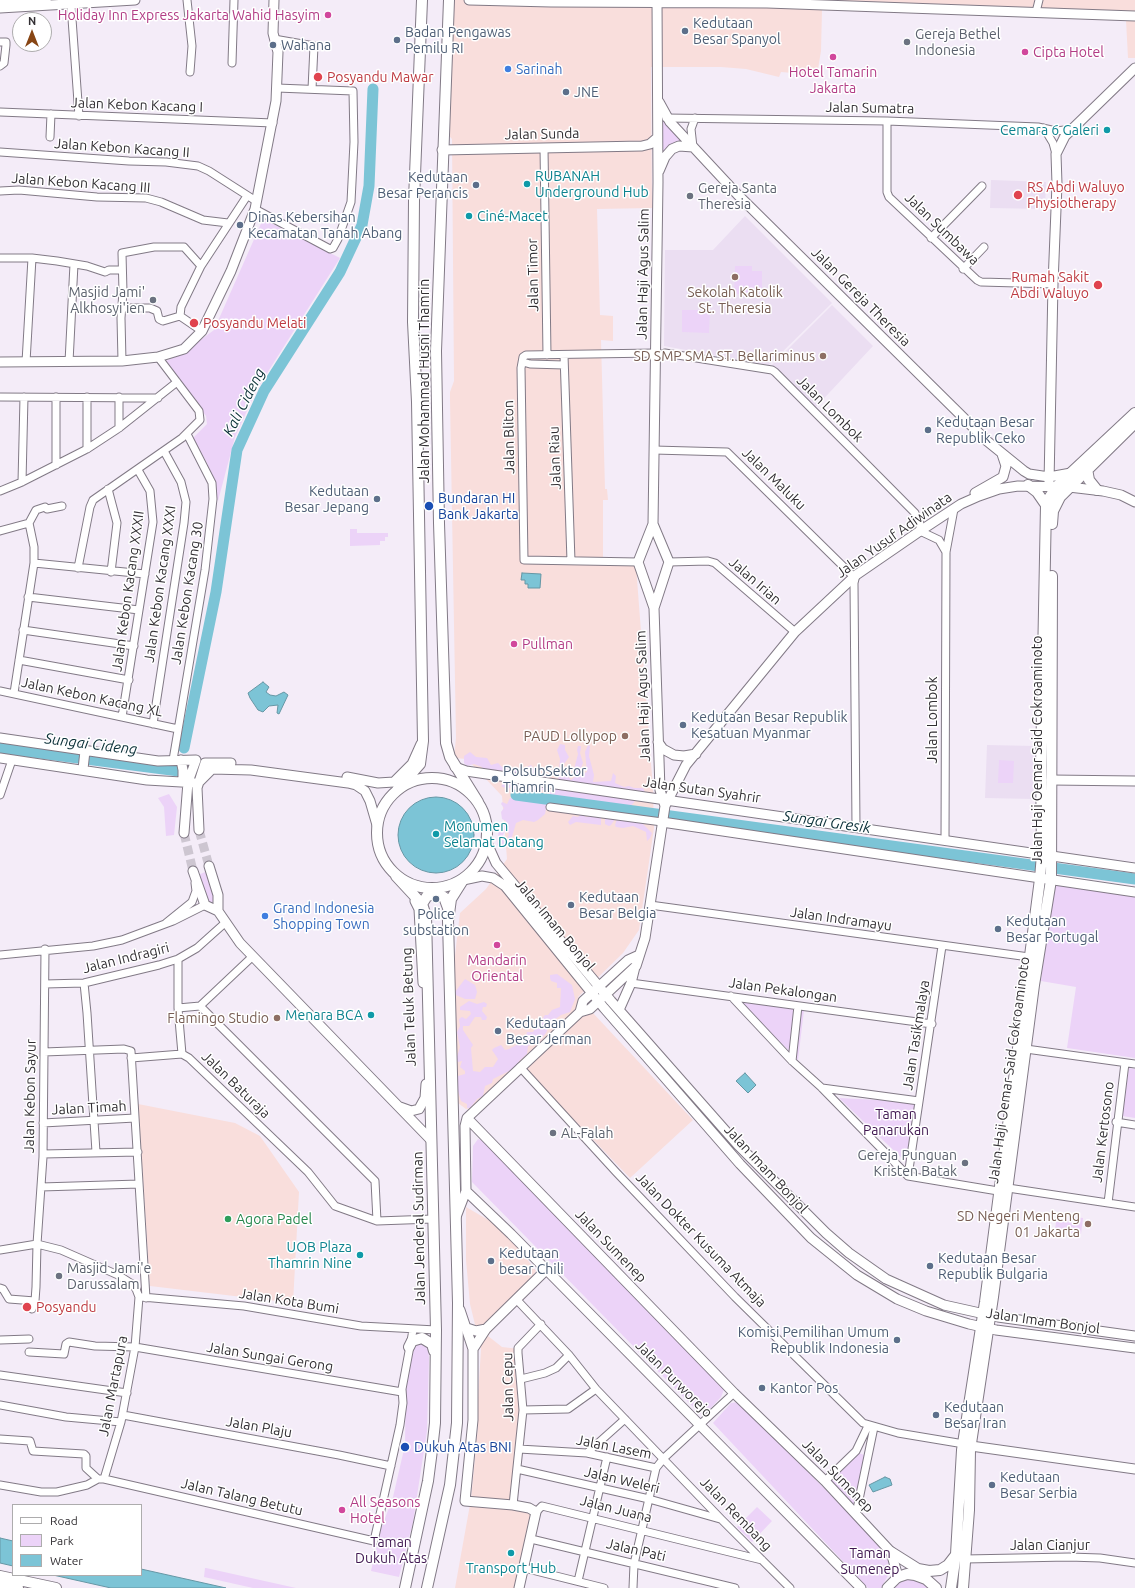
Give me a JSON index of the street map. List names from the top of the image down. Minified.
{"streets":{"main road":["Jalan Mohammad Husni Thamrin","Jalan Haji Oemar Said Cokroaminoto","Jalan Jenderal Sudirman"],"street":["Jalan Kebon Kacang I","Jalan Sumatra","Jalan Sunda","Jalan Kebon Kacang II","Jalan Kebon Kacang III","Jalan Sumbawa","Jalan Haji Agus Salim","Jalan Timor","Jalan Gereja Theresia","Jalan Lombok","Jalan Bliton","Jalan Riau","Jalan Maluku","Jalan Yusuf Adiwinata","Jalan Irian","Jalan Kebon Kacang XXXI","Jalan Kebon Kacang XXXII","Jalan Kebon Kacang 30","Jalan Kebon Kacang XL","Jalan Sutan Syahrir","Jalan Indramayu","Jalan Imam Bonjol","Jalan Indragiri","Jalan Pekalongan","Jalan Teluk Betung","Jalan Tasikmalaya","Jalan Baturaja","Jalan Kebon Sayur","Jalan Timah","Jalan Kertosono","Jalan Dokter Kusuma Atmaja","Jalan Sumenep","Jalan Kota Bumi","Jalan Sungai Gerong","Jalan Purworejo","Jalan Martapura","Jalan Cepu","Jalan Plaju","Jalan Lasem","Jalan Weleri","Jalan Talang Betutu","Jalan Juana","Jalan Rembang","Jalan Cianjur","Jalan Pati"]},"crossings":[["Jalan Sumatra","Jalan Sumbawa"],["Jalan Sumatra","Jalan Gereja Theresia"],["Jalan Sunda","Jalan Haji Agus Salim"],["Jalan Sunda","Jalan Timor"],["Jalan Sunda","Jalan Mohammad Husni Thamrin"],["Jalan Haji Agus Salim","Jalan Gereja Theresia"],["Jalan Haji Agus Salim","Jalan Lombok"],["Jalan Haji Agus Salim","Jalan Maluku"],["Jalan Haji Agus Salim","Jalan Yusuf Adiwinata"],["Jalan Haji Agus Salim","Jalan Irian"],["Jalan Haji Agus Salim","Jalan Sutan Syahrir"],["Jalan Haji Agus Salim","Jalan Indramayu"],["Jalan Haji Agus Salim","Jalan Imam Bonjol"],["Jalan Timor","Jalan Lombok"],["Jalan Gereja Theresia","Jalan Yusuf Adiwinata"],["Jalan Mohammad Husni Thamrin","Jalan Sutan Syahrir"],["Jalan Mohammad Husni Thamrin","Jalan Imam Bonjol"],["Jalan Lombok","Jalan Bliton"],["Jalan Lombok","Jalan Riau"],["Jalan Lombok","Jalan Yusuf Adiwinata"],["Jalan Lombok","Jalan Sutan Syahrir"],["Jalan Bliton","Jalan Riau"],["Jalan Maluku","Jalan Yusuf Adiwinata"],["Jalan Yusuf Adiwinata","Jalan Irian"],["Jalan Yusuf Adiwinata","Jalan Haji Oemar Said Cokroaminoto"],["Jalan Yusuf Adiwinata","Jalan Sutan Syahrir"],["Jalan Kebon Kacang XXXI","Jalan Kebon Kacang XL"],["Jalan Kebon Kacang XXXII","Jalan Kebon Kacang XL"],["Jalan Kebon Kacang 30","Jalan Kebon Kacang XL"],["Jalan Haji Oemar Said Cokroaminoto","Jalan Sutan Syahrir"],["Jalan Haji Oemar Said Cokroaminoto","Jalan Indramayu"],["Jalan Haji Oemar Said Cokroaminoto","Jalan Imam Bonjol"],["Jalan Haji Oemar Said Cokroaminoto","Jalan Dokter Kusuma Atmaja"],["Jalan Haji Oemar Said Cokroaminoto","Jalan Cianjur"],["Jalan Indramayu","Jalan Tasikmalaya"],["Jalan Indragiri","Jalan Kebon Sayur"],["Jalan Pekalongan","Jalan Tasikmalaya"],["Jalan Baturaja","Jalan Jenderal Sudirman"],["Jalan Kebon Sayur","Jalan Timah"],["Jalan Jenderal Sudirman","Jalan Kota Bumi"],["Jalan Kota Bumi","Jalan Martapura"],["Jalan Sungai Gerong","Jalan Martapura"],["Jalan Martapura","Jalan Plaju"],["Jalan Martapura","Jalan Talang Betutu"],["Jalan Cepu","Jalan Lasem"],["Jalan Cepu","Jalan Weleri"],["Jalan Cepu","Jalan Juana"],["Jalan Plaju","Jalan Talang Betutu"],["Jalan Weleri","Jalan Rembang"],["Jalan Juana","Jalan Rembang"]],"water":["Kali Cideng","Sungai Cideng","Sungai Gresik"],"parks":["Taman Panarukan","Taman Dukuh Atas","Taman Sumenep"],"places":["Holiday Inn Express Jakarta Wahid Hasyim","Kedutaan Besar Spanyol","Badan Pengawas Pemilu RI","Gereja Bethel Indonesia","Wahana","Cipta Hotel","Hotel Tamarin Jakarta","Sarinah","Posyandu Mawar","JNE","Cemara 6 Galeri","RUBANAH Underground Hub","Kedutaan Besar Perancis","RS Abdi Waluyo Physiotherapy","Gereja Santa Theresia","Ciné-Macet","Dinas Kebersihan Kecamatan Tanah Abang","Sekolah Katolik St. Theresia","Rumah Sakit Abdi Waluyo","Masjid Jami' Alkhosyi'ien","Posyandu Melati","SD SMP SMA ST. Bellariminus","Kedutaan Besar Republik Ceko","Kedutaan Besar Jepang","Bundaran HI Bank Jakarta","Pullman","Kedutaan Besar Republik Kesatuan Myanmar","PAUD Lollypop","PolsubSektor Thamrin","Monumen Selamat Datang","Police substation","Kedutaan Besar Belgia","Grand Indonesia Shopping Town","Kedutaan Besar Portugal","Mandarin Oriental","Menara BCA","Flamingo Studio","Kedutaan Besar Jerman","AL-Falah","Gereja Punguan Kristen Batak","Agora Padel","SD Negeri Menteng 01 Jakarta","UOB Plaza Thamrin Nine","Kedutaan besar Chili","Kedutaan Besar Republik Bulgaria","Masjid Jami'e Darussalam","Posyandu","Komisi Pemilihan Umum Republik Indonesia","Kantor Pos","Kedutaan Besar Iran","Dukuh Atas BNI","Kedutaan Besar Serbia","All Seasons Hotel","Transport Hub"],"legend":["Road","Park","Water"],"north":"top"}
